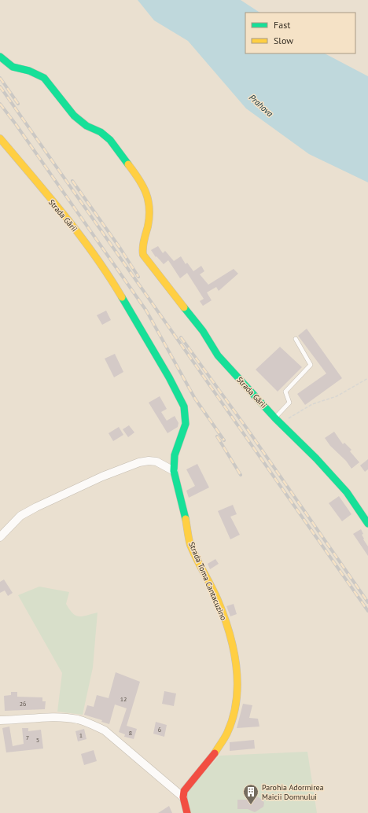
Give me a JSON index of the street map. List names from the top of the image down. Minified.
{"streets":{"street":["Strada Gării","Strada Toma Cantacuzino"]},"crossings":[["Strada Gării","Strada Toma Cantacuzino"]],"water":["Prahova"],"places":{"building":["Parohia Adormirea Maicii Domnului"]},"house_numbers":["12","26","6","8","1","7","5"],"legend":["Fast","Slow"]}
